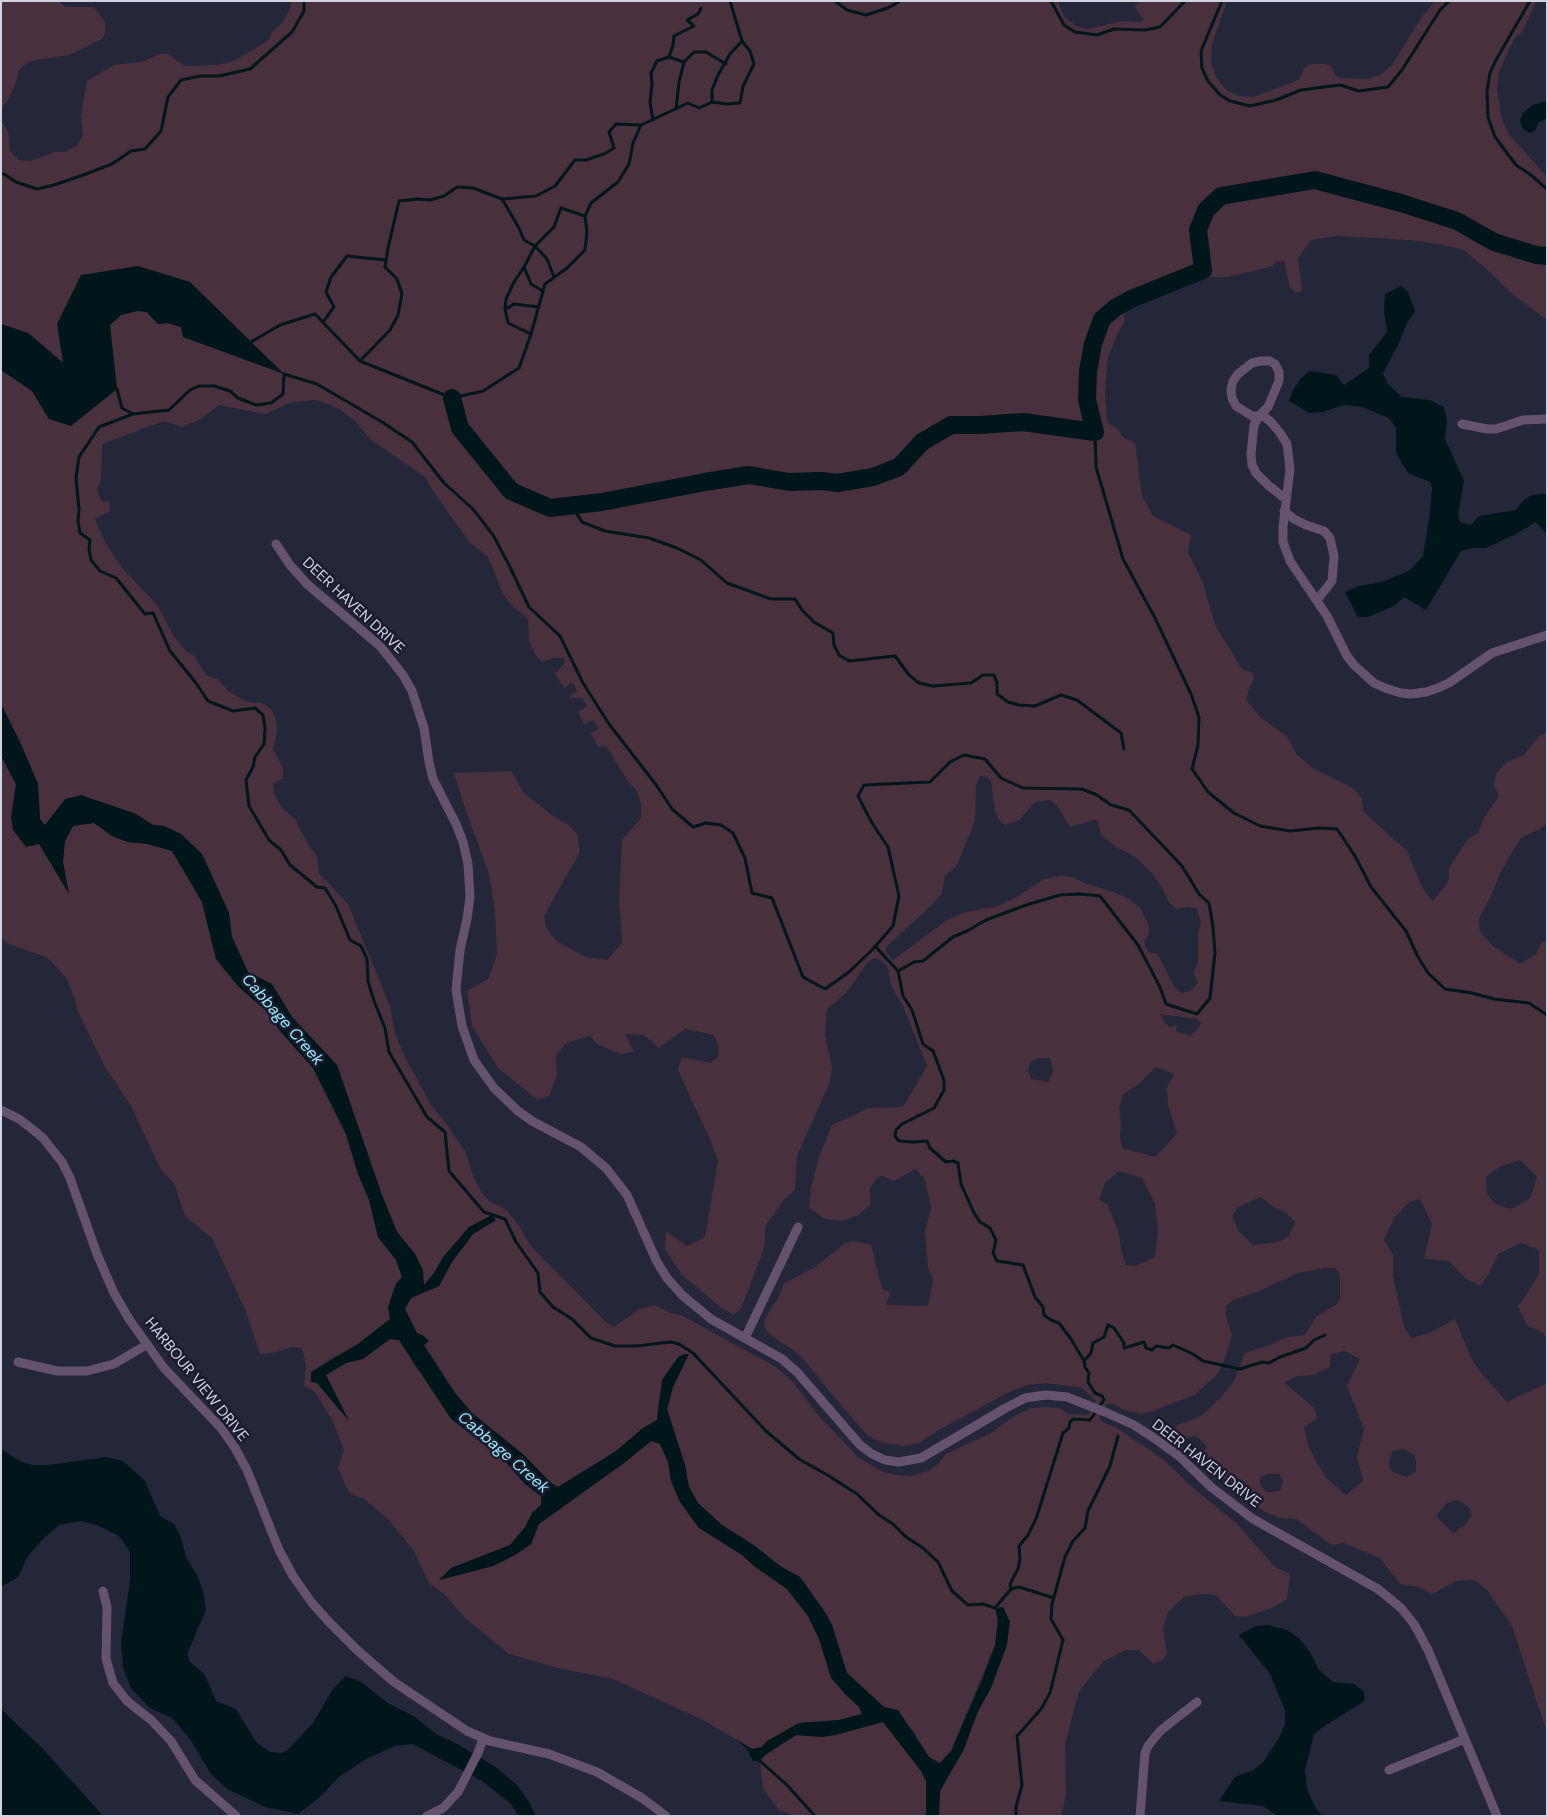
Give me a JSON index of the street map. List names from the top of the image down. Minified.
{"streets":{"street":["DEER HAVEN DRIVE","HARBOUR VIEW DRIVE"]},"water":["Cabbage Creek"]}
